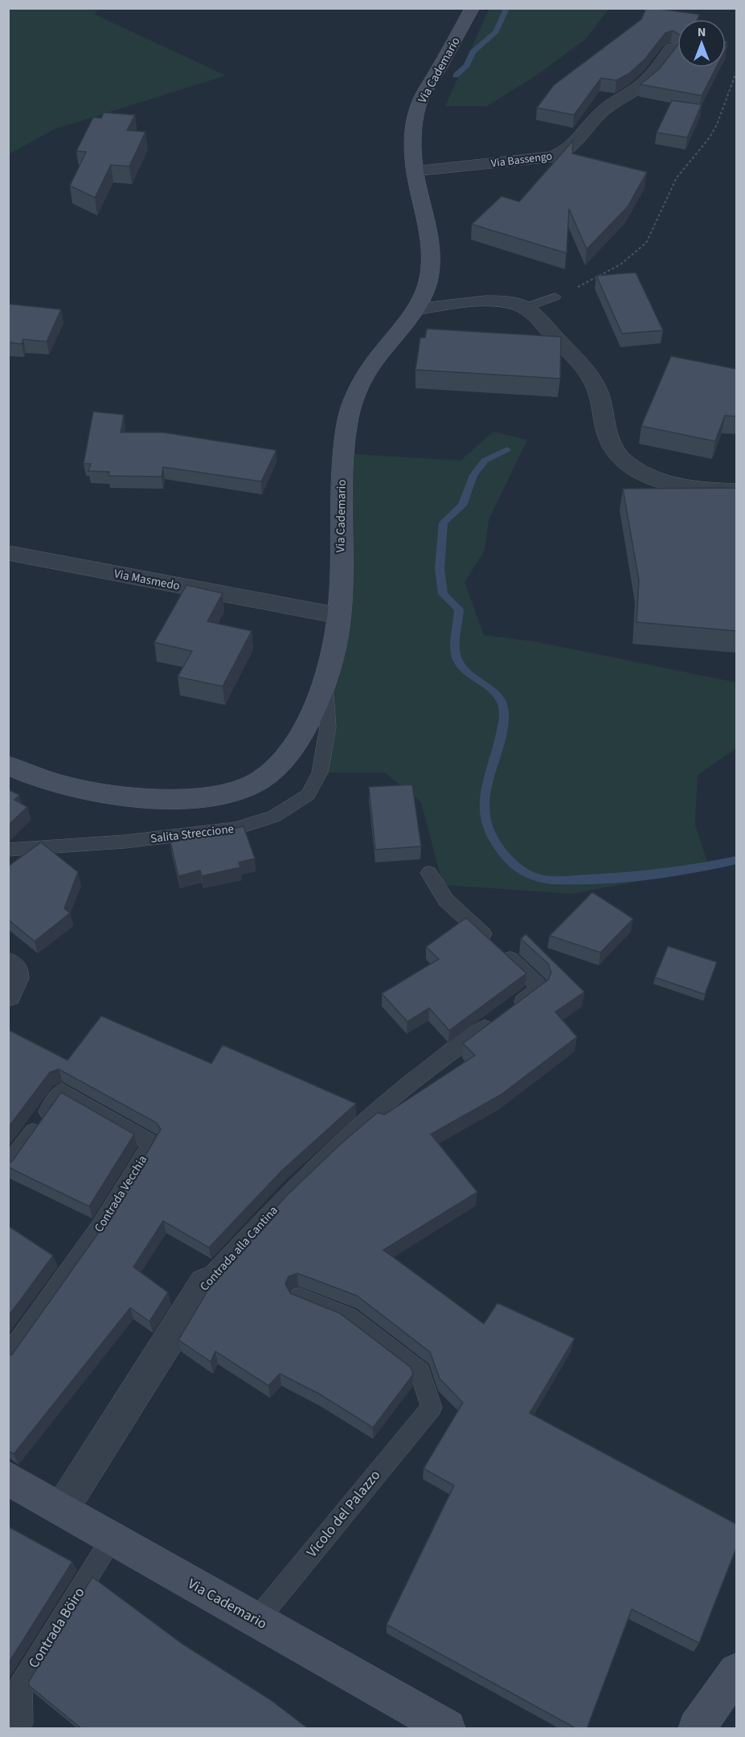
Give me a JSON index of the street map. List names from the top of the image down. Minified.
{"streets":{"street":["Via Cademario","Via Bassengo","Via Masmedo","Contrada alla Cantina"],"lane":["Salita Streccione","Contrada Vecchia","Vicolo del Palazzo","Contrada Böiro"]},"crossings":[["Via Cademario","Via Bassengo"],["Via Cademario","Via Masmedo"],["Via Cademario","Salita Streccione"],["Via Cademario","Contrada alla Cantina"],["Via Cademario","Vicolo del Palazzo"],["Via Cademario","Contrada Böiro"]],"north":"top"}
